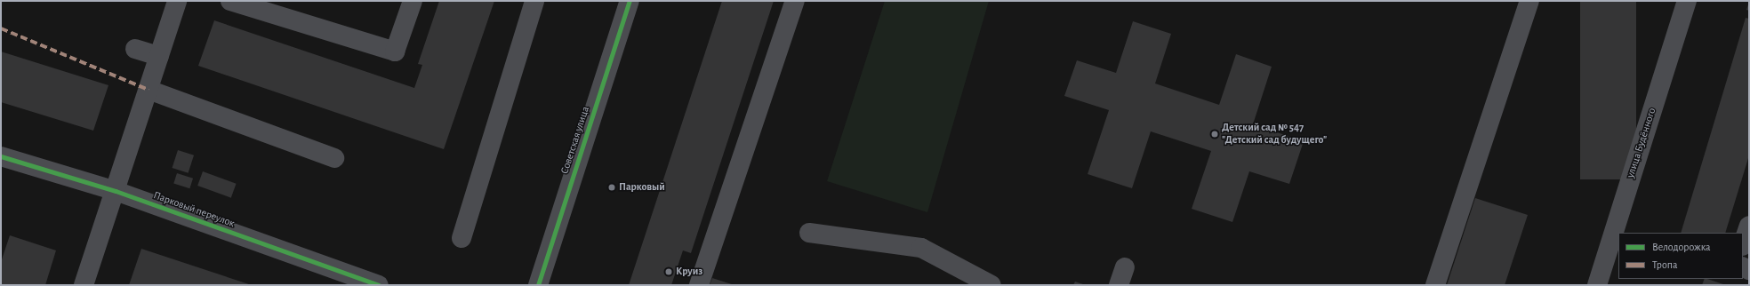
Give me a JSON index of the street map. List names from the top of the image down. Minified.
{"streets":{"street":["Советская улица","улица Будённого","Парковый переулок"]},"places":["Детский сад № 547 \"Детский сад будущего\"","Парковый","Круиз"],"legend":["Велодорожка","Тропа"]}
